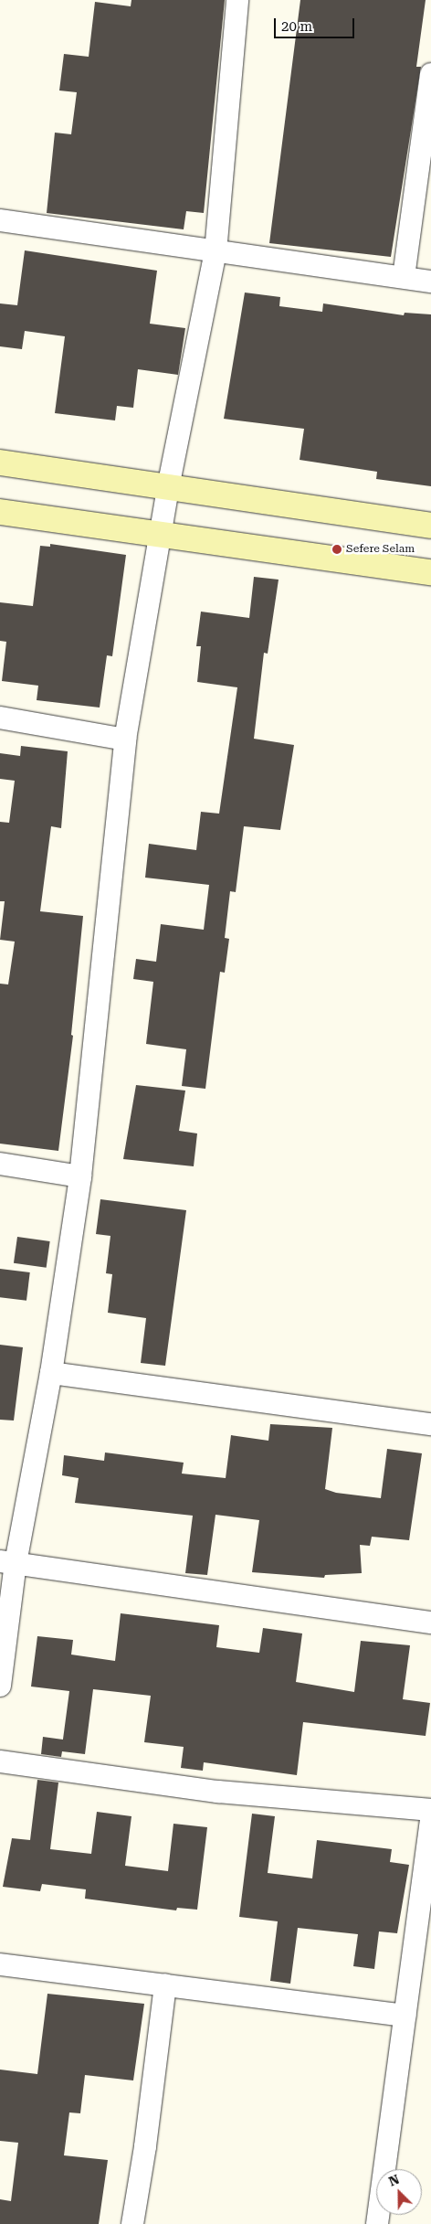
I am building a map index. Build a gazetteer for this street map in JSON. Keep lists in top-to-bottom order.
{
  "places": ["Sefere Selam"],
  "scale_bar": "20 m",
  "north": "top left"
}
